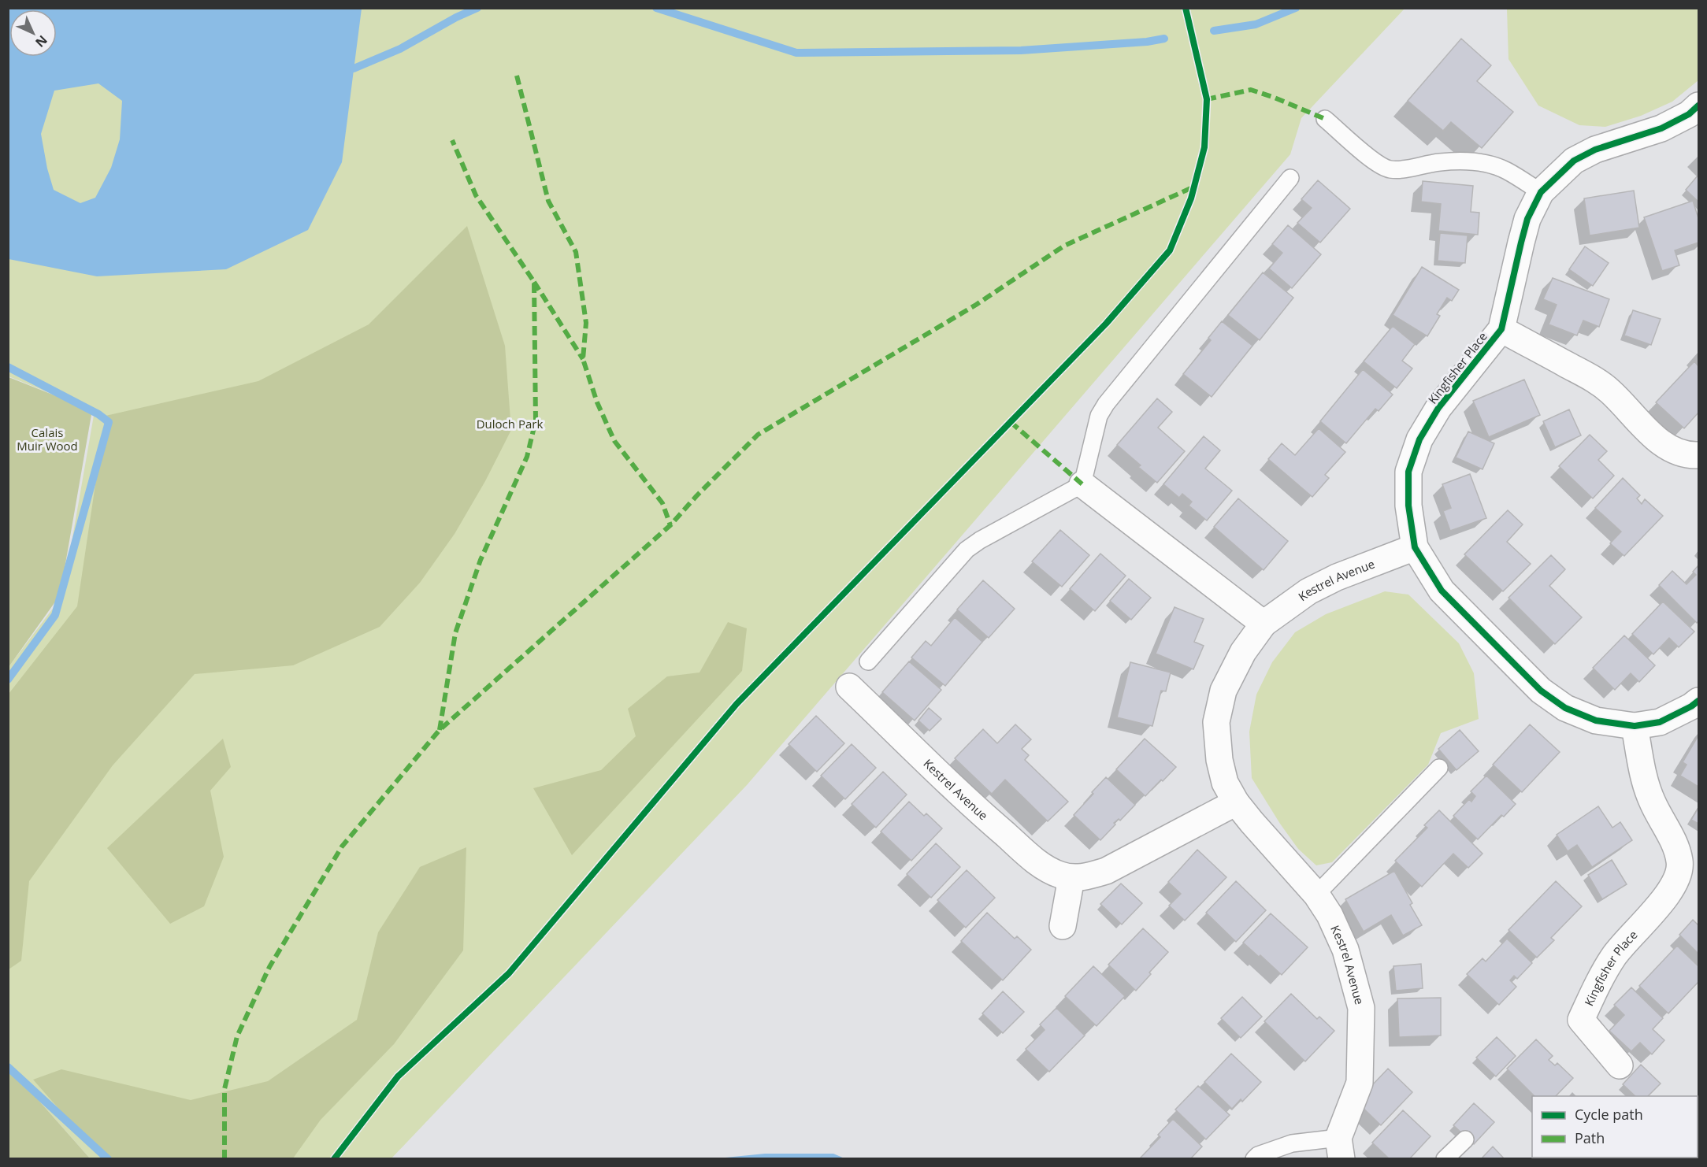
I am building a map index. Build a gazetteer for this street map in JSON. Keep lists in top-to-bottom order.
{
  "streets": {
    "street": ["Kingfisher Place", "Kestrel Avenue"]
  },
  "crossings": [
    ["Kingfisher Place", "Kestrel Avenue"]
  ],
  "parks": ["Duloch Park", "Calais Muir Wood"],
  "legend": ["Cycle path", "Path"],
  "north": "bottom right"
}
